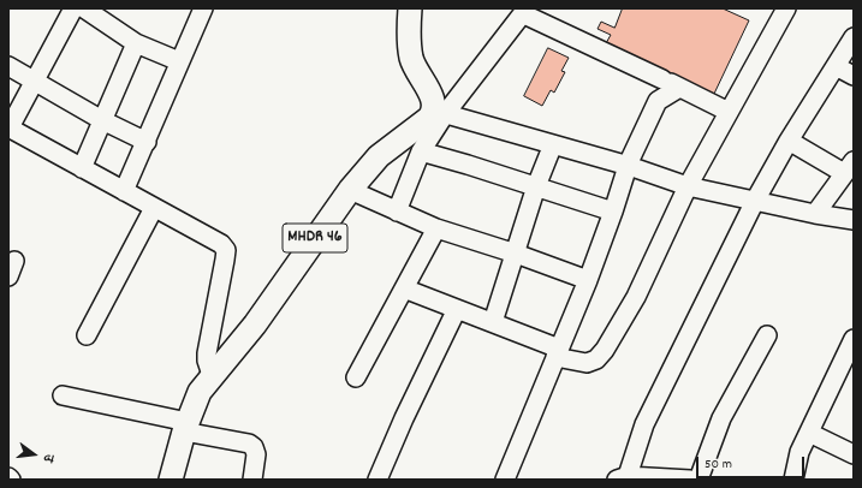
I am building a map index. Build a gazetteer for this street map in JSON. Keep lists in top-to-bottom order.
{
  "streets": {
    "main road": ["MHDR 46"]
  },
  "scale_bar": "50 m",
  "north": "right"
}
